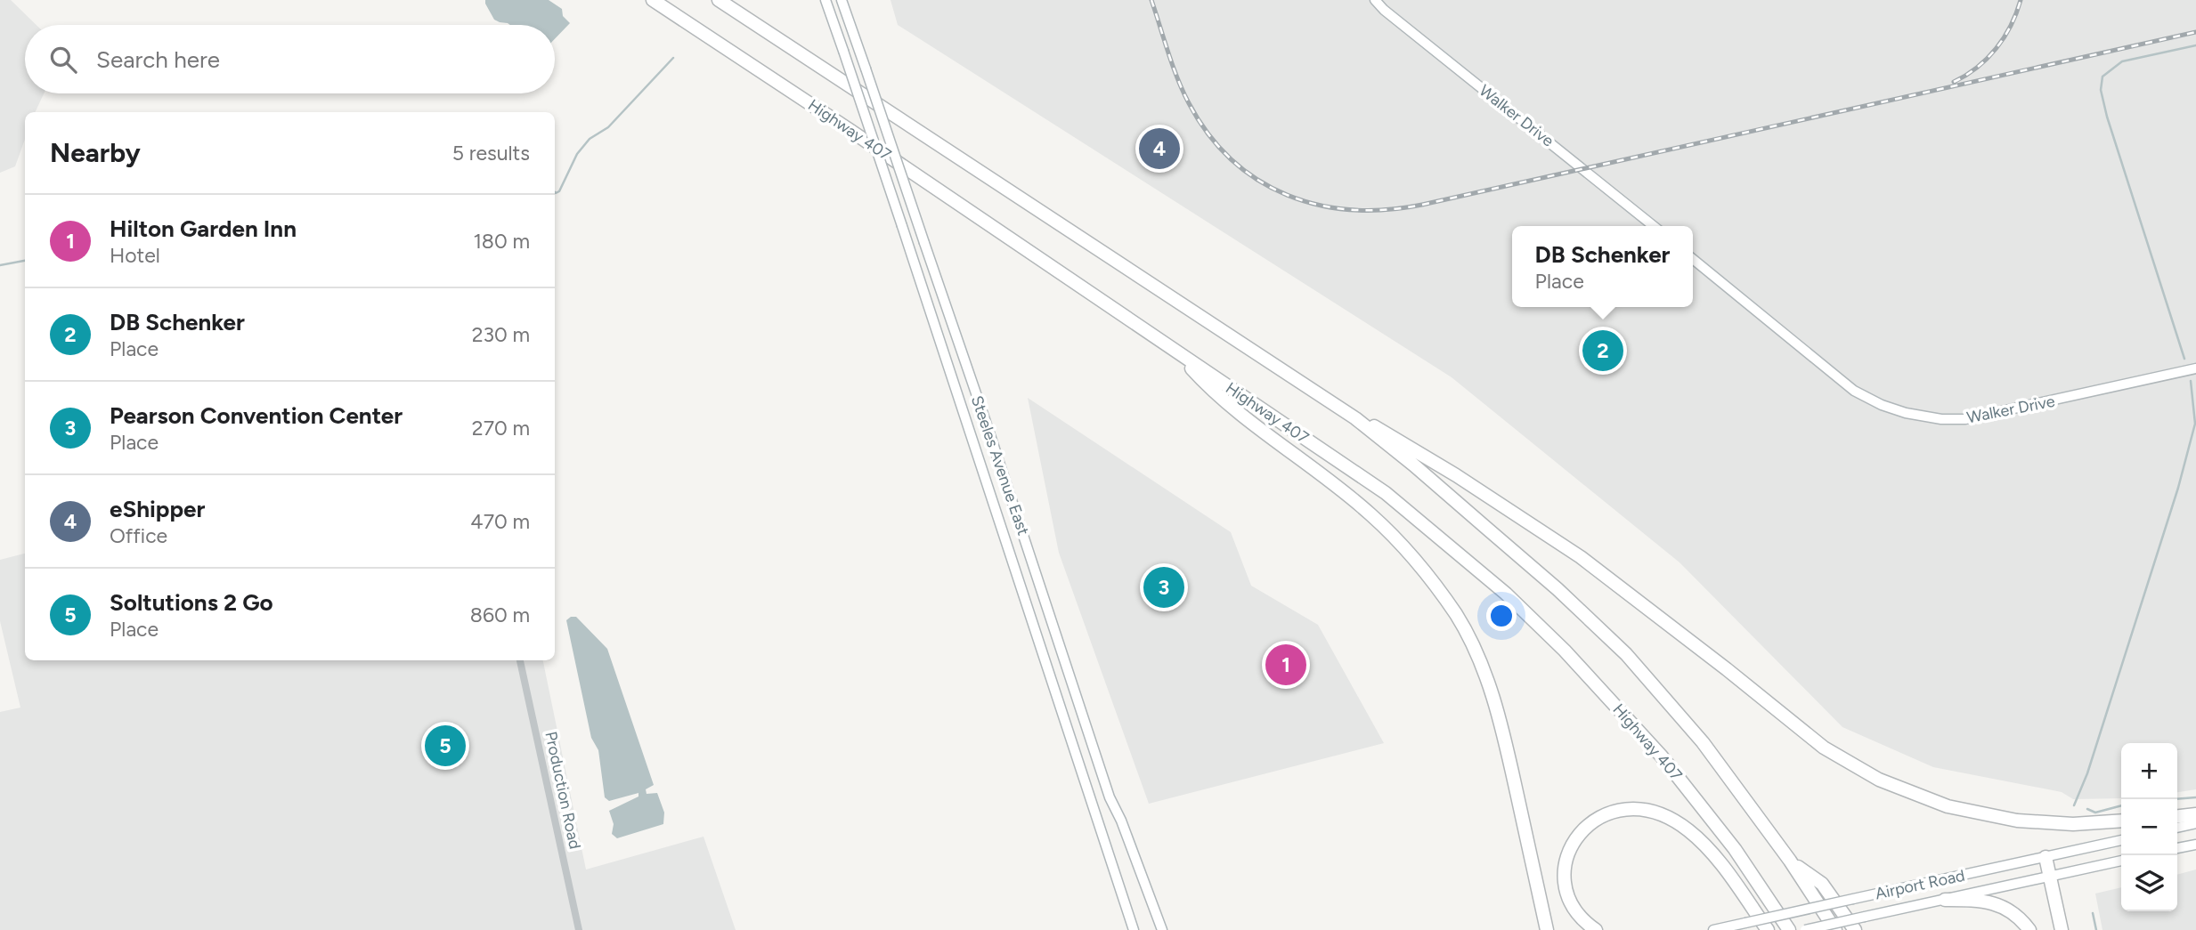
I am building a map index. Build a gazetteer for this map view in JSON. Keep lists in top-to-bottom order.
{
  "streets": {
    "highway": ["Highway 407"],
    "main road": ["Walker Drive", "Steeles Avenue East", "Airport Road"],
    "street": ["Production Road"]
  },
  "page": {
    "search": "Search here",
    "heading": ["Nearby", "5 results"],
    "pins": [
      "4",
      "2",
      "3",
      "1",
      "5"
    ],
    "list": [
      {
        "mark": "1",
        "name": "Hilton Garden Inn",
        "note": "Hotel",
        "value": "180 m"
      },
      {
        "mark": "2",
        "name": "DB Schenker",
        "note": "Place",
        "value": "230 m"
      },
      {
        "mark": "3",
        "name": "Pearson Convention Center",
        "note": "Place",
        "value": "270 m"
      },
      {
        "mark": "4",
        "name": "eShipper",
        "note": "Office",
        "value": "470 m"
      },
      {
        "mark": "5",
        "name": "Soltutions 2 Go",
        "note": "Place",
        "value": "860 m"
      }
    ],
    "popup": ["DB Schenker", "Place"],
    "map_buttons": ["+", "−"]
  }
}
